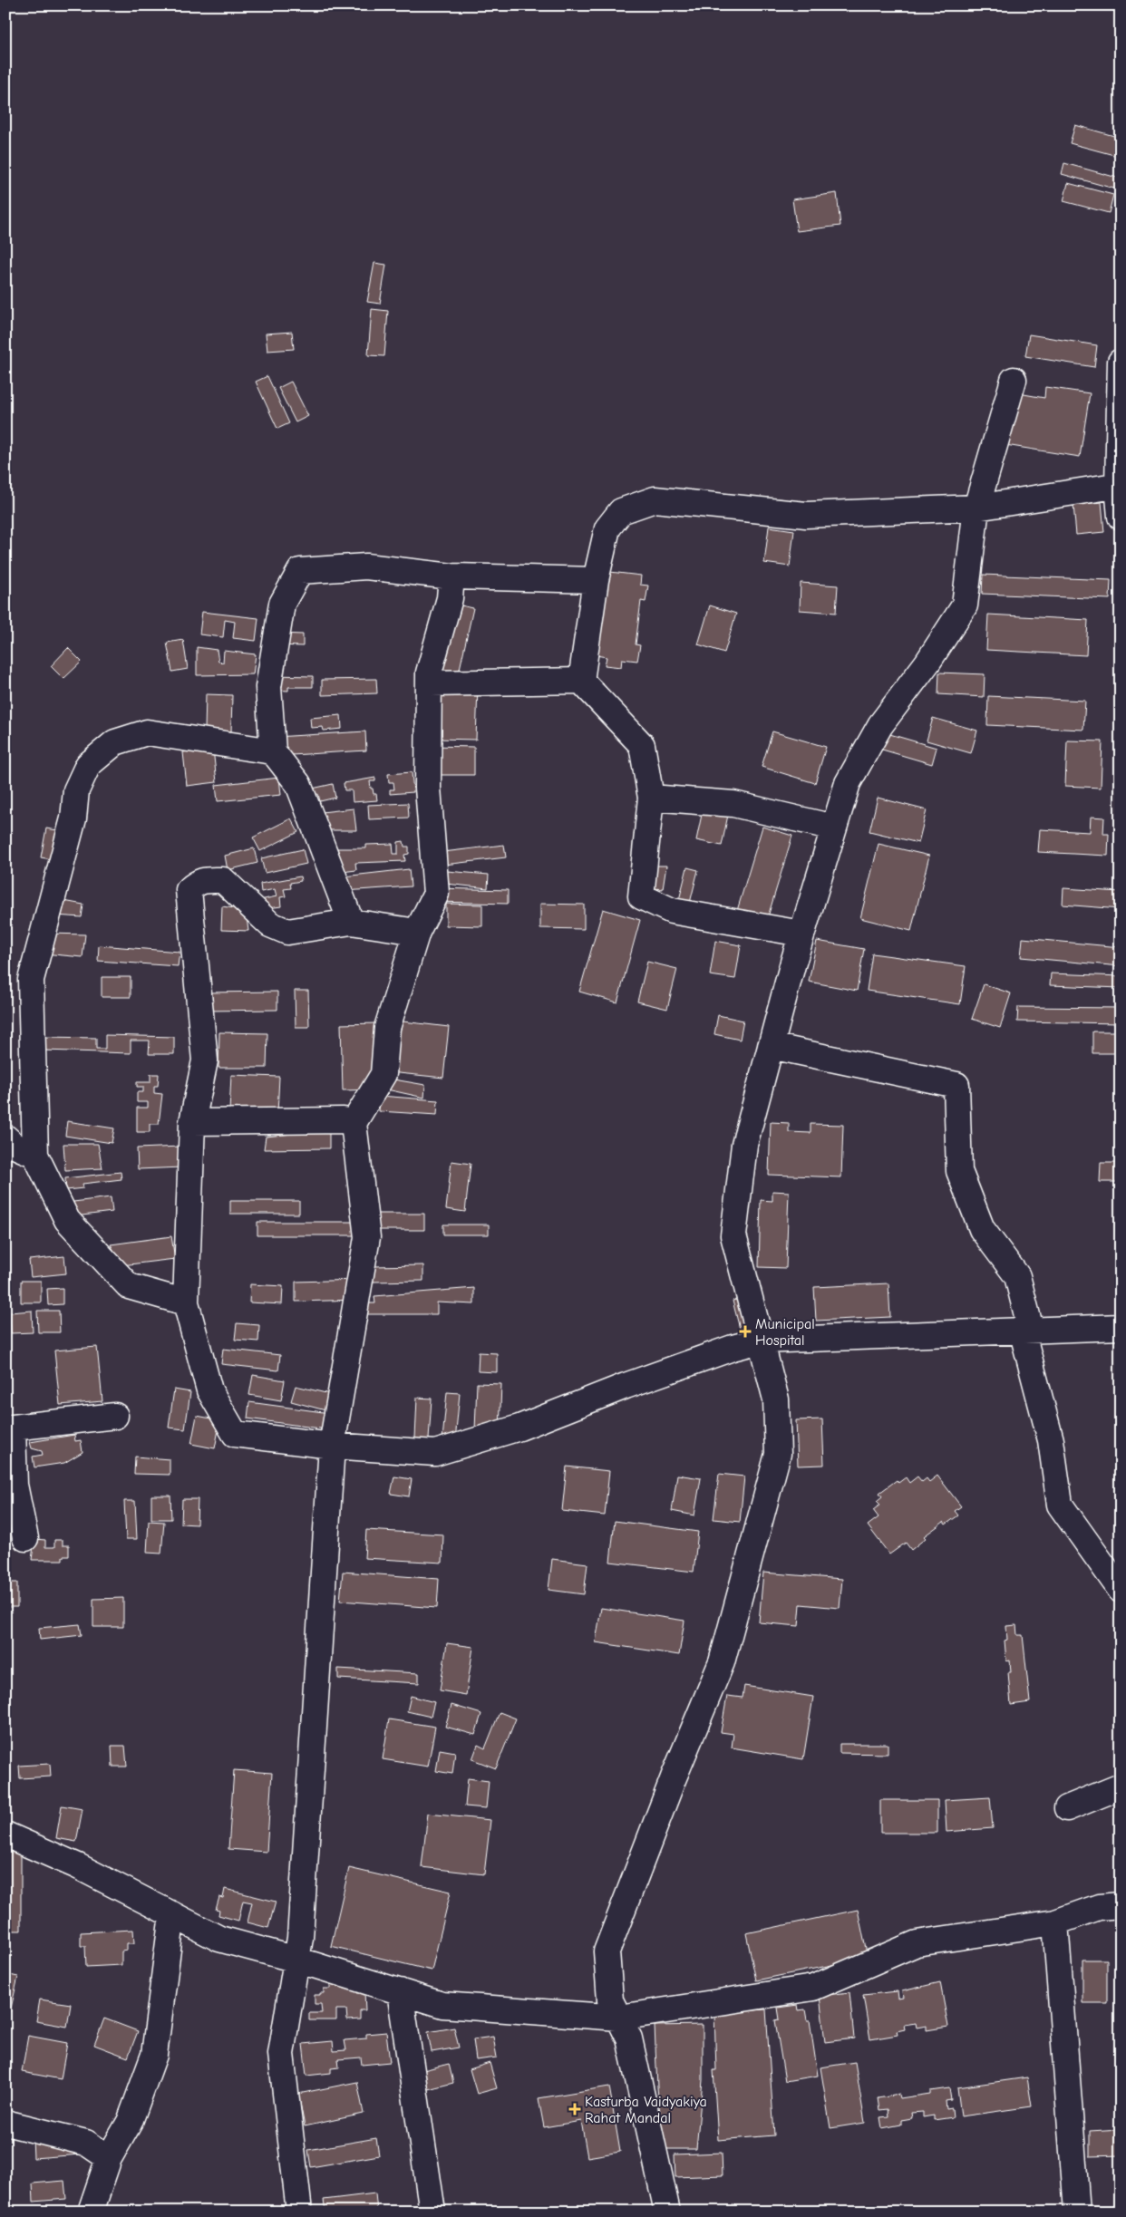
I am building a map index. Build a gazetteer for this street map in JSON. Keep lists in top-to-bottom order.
{
  "places": {
    "health": ["Municipal Hospital", "Kasturba Vaidyakiya Rahat Mandal"]
  }
}
